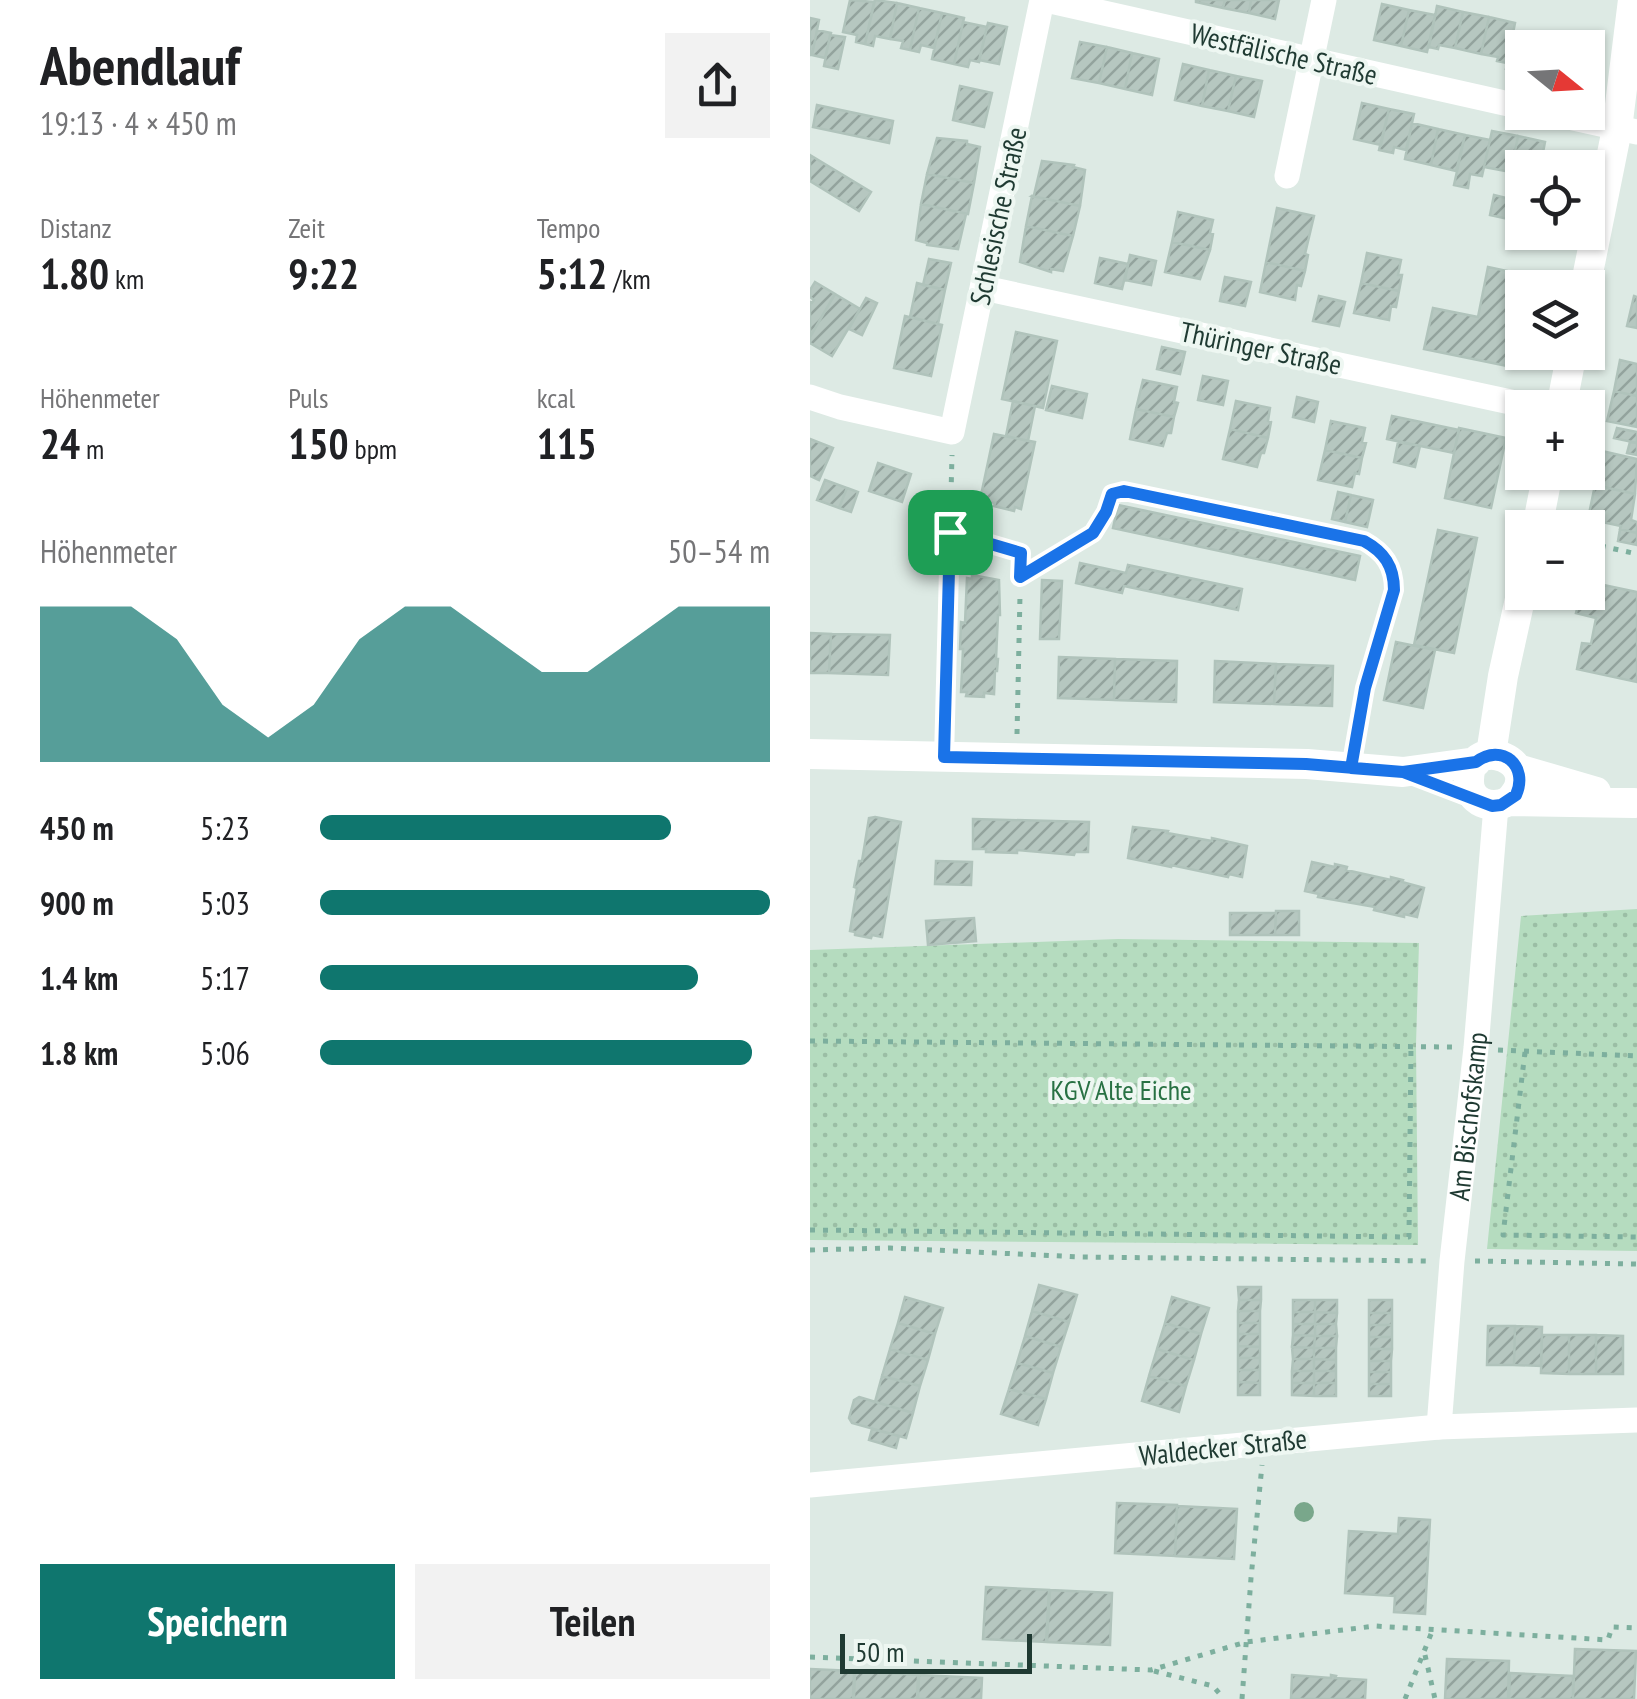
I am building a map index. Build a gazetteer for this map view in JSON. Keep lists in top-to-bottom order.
{
  "streets": {
    "street": [
      "Westfälische Straße",
      "Schlesische Straße",
      "Thüringer Straße",
      "Am Bischofskamp",
      "Waldecker Straße"
    ]
  },
  "crossings": [
    ["Westfälische Straße", "Schlesische Straße"],
    ["Schlesische Straße", "Thüringer Straße"],
    ["Am Bischofskamp", "Waldecker Straße"]
  ],
  "parks": ["KGV Alte Eiche"],
  "scale_bar": "50 m",
  "north": "right",
  "page": {
    "heading": ["Abendlauf", "19:13 · 4 × 450 m"],
    "map_buttons": ["+", "−"],
    "stats": [
      ["Distanz", "1.80 km"],
      ["Zeit", "9:22"],
      ["Tempo", "5:12 /km"],
      ["Höhenmeter", "24 m"],
      ["Puls", "150 bpm"],
      ["kcal", "115"]
    ],
    "chart": ["Höhenmeter", "50–54 m"],
    "list": [
      {
        "name": "450 m",
        "note": "5:23"
      },
      {
        "name": "900 m",
        "note": "5:03"
      },
      {
        "name": "1.4 km",
        "note": "5:17"
      },
      {
        "name": "1.8 km",
        "note": "5:06"
      }
    ],
    "buttons": ["Speichern", "Teilen"],
    "scale": "50 m"
  }
}
